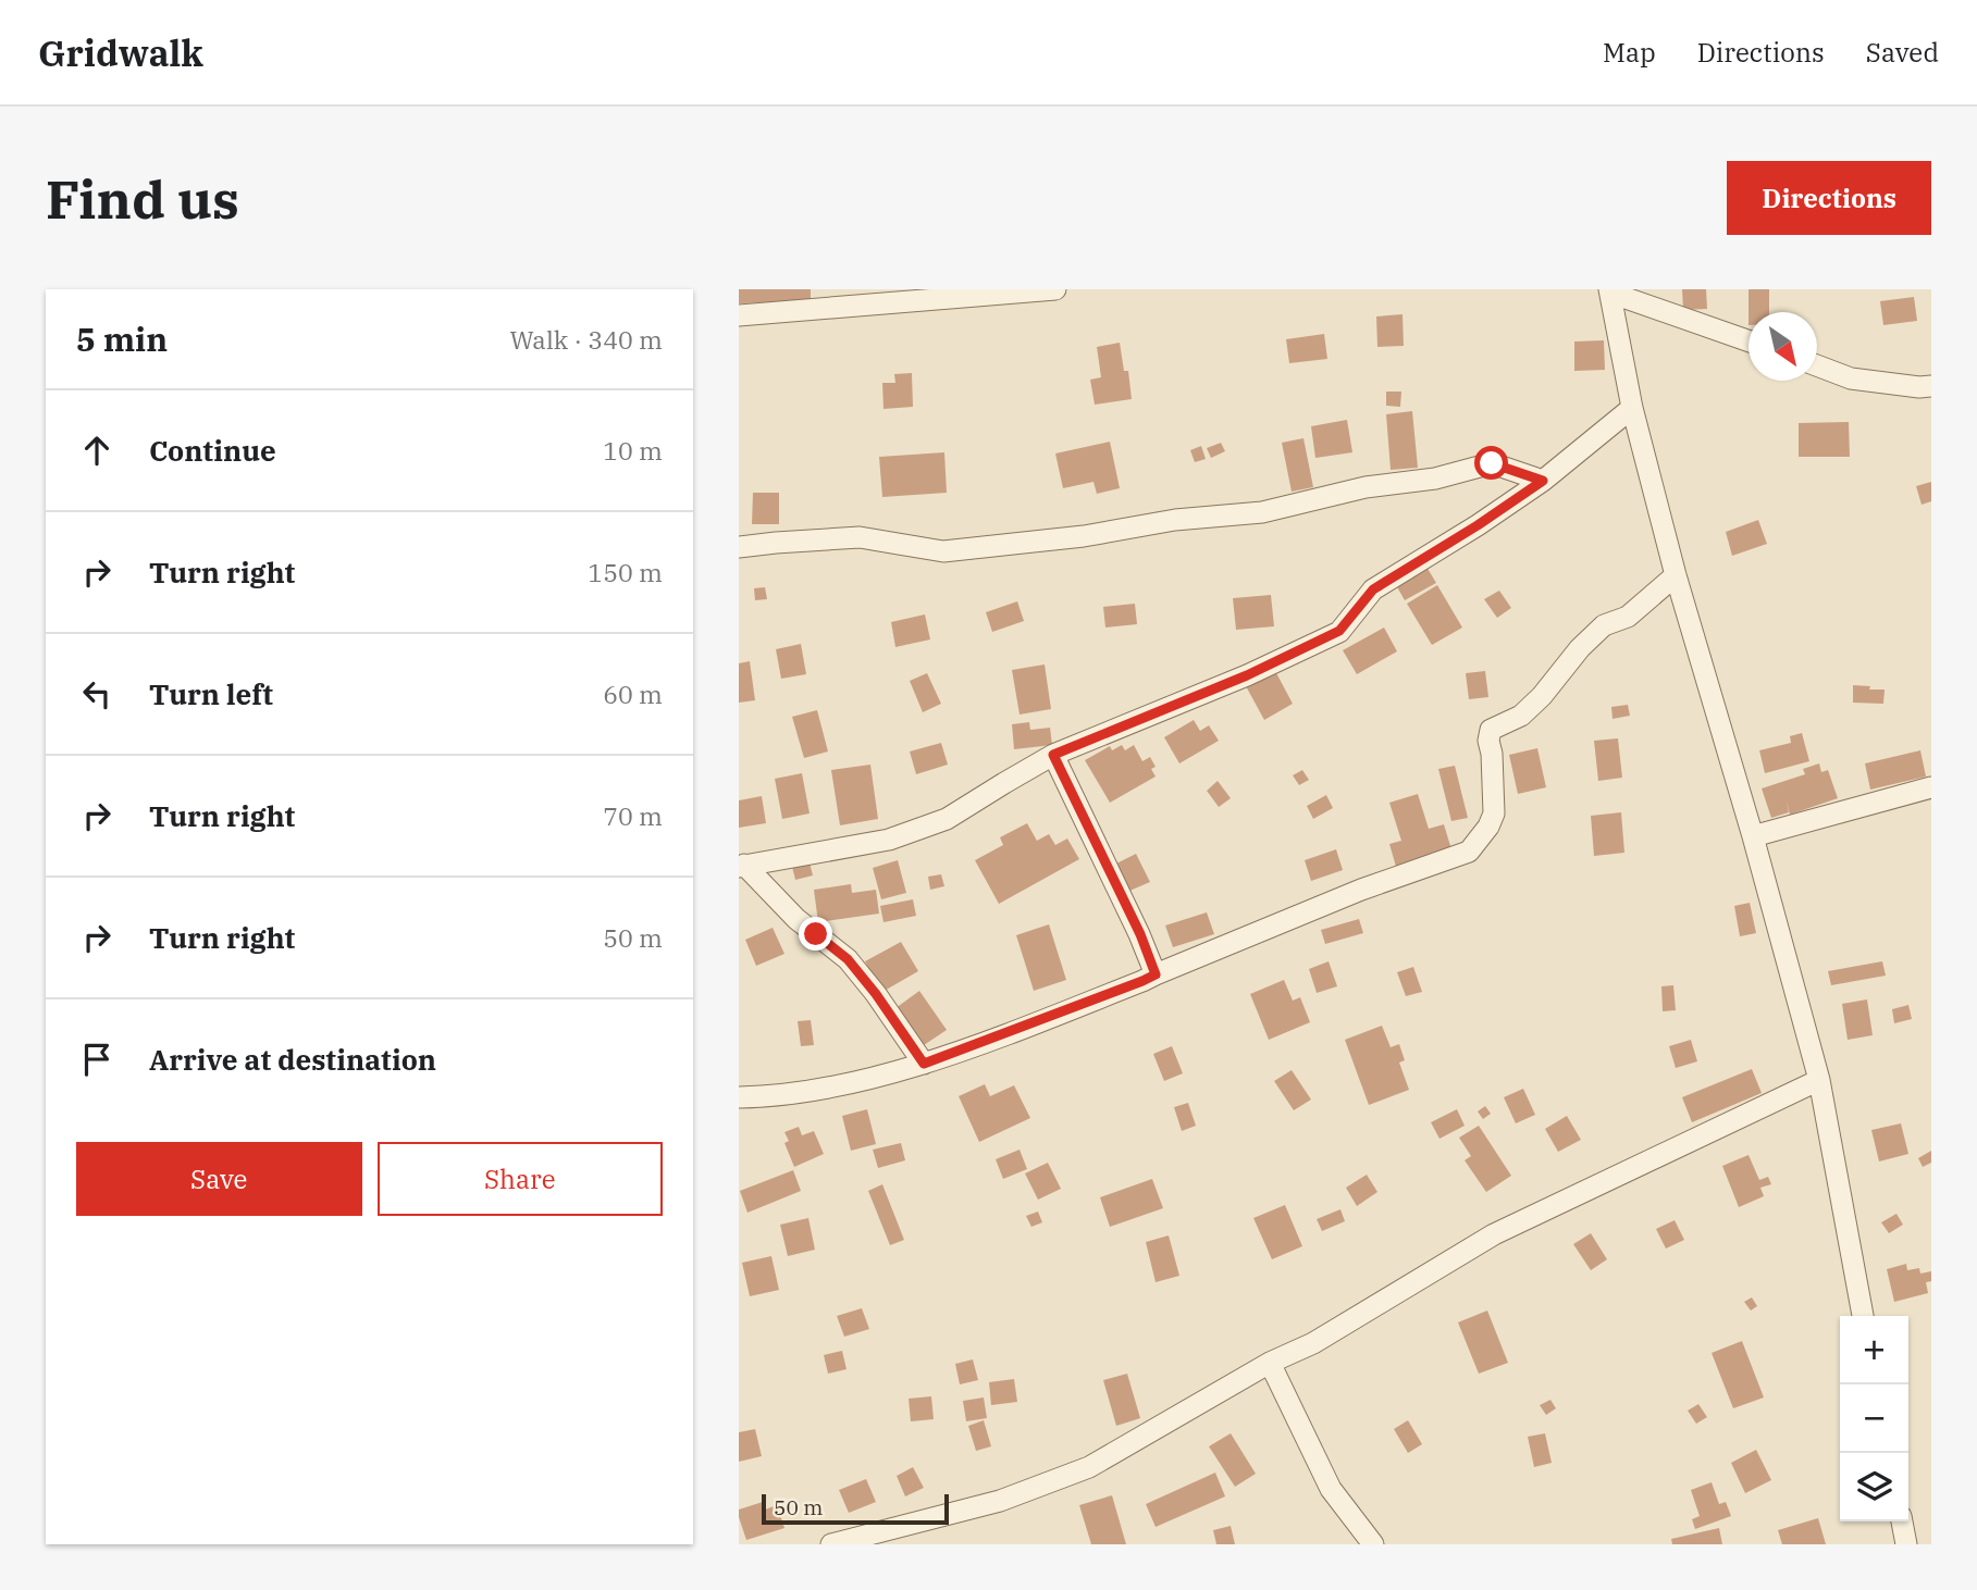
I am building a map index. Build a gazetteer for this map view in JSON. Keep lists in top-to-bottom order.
{
  "scale_bar": "50 m",
  "north": "bottom right",
  "page": {
    "header": "Gridwalk",
    "nav": ["Map", "Directions", "Saved"],
    "buttons": [
      "Directions",
      ["Save", "Share"]
    ],
    "title": "Find us",
    "heading": ["5 min", "Walk · 340 m"],
    "list": [
      ["Continue", "10 m"],
      ["Turn right", "150 m"],
      ["Turn left", "60 m"],
      ["Turn right", "70 m"],
      ["Turn right", "50 m"],
      "Arrive at destination"
    ],
    "map_buttons": ["+", "−"],
    "scale": "50 m"
  }
}
